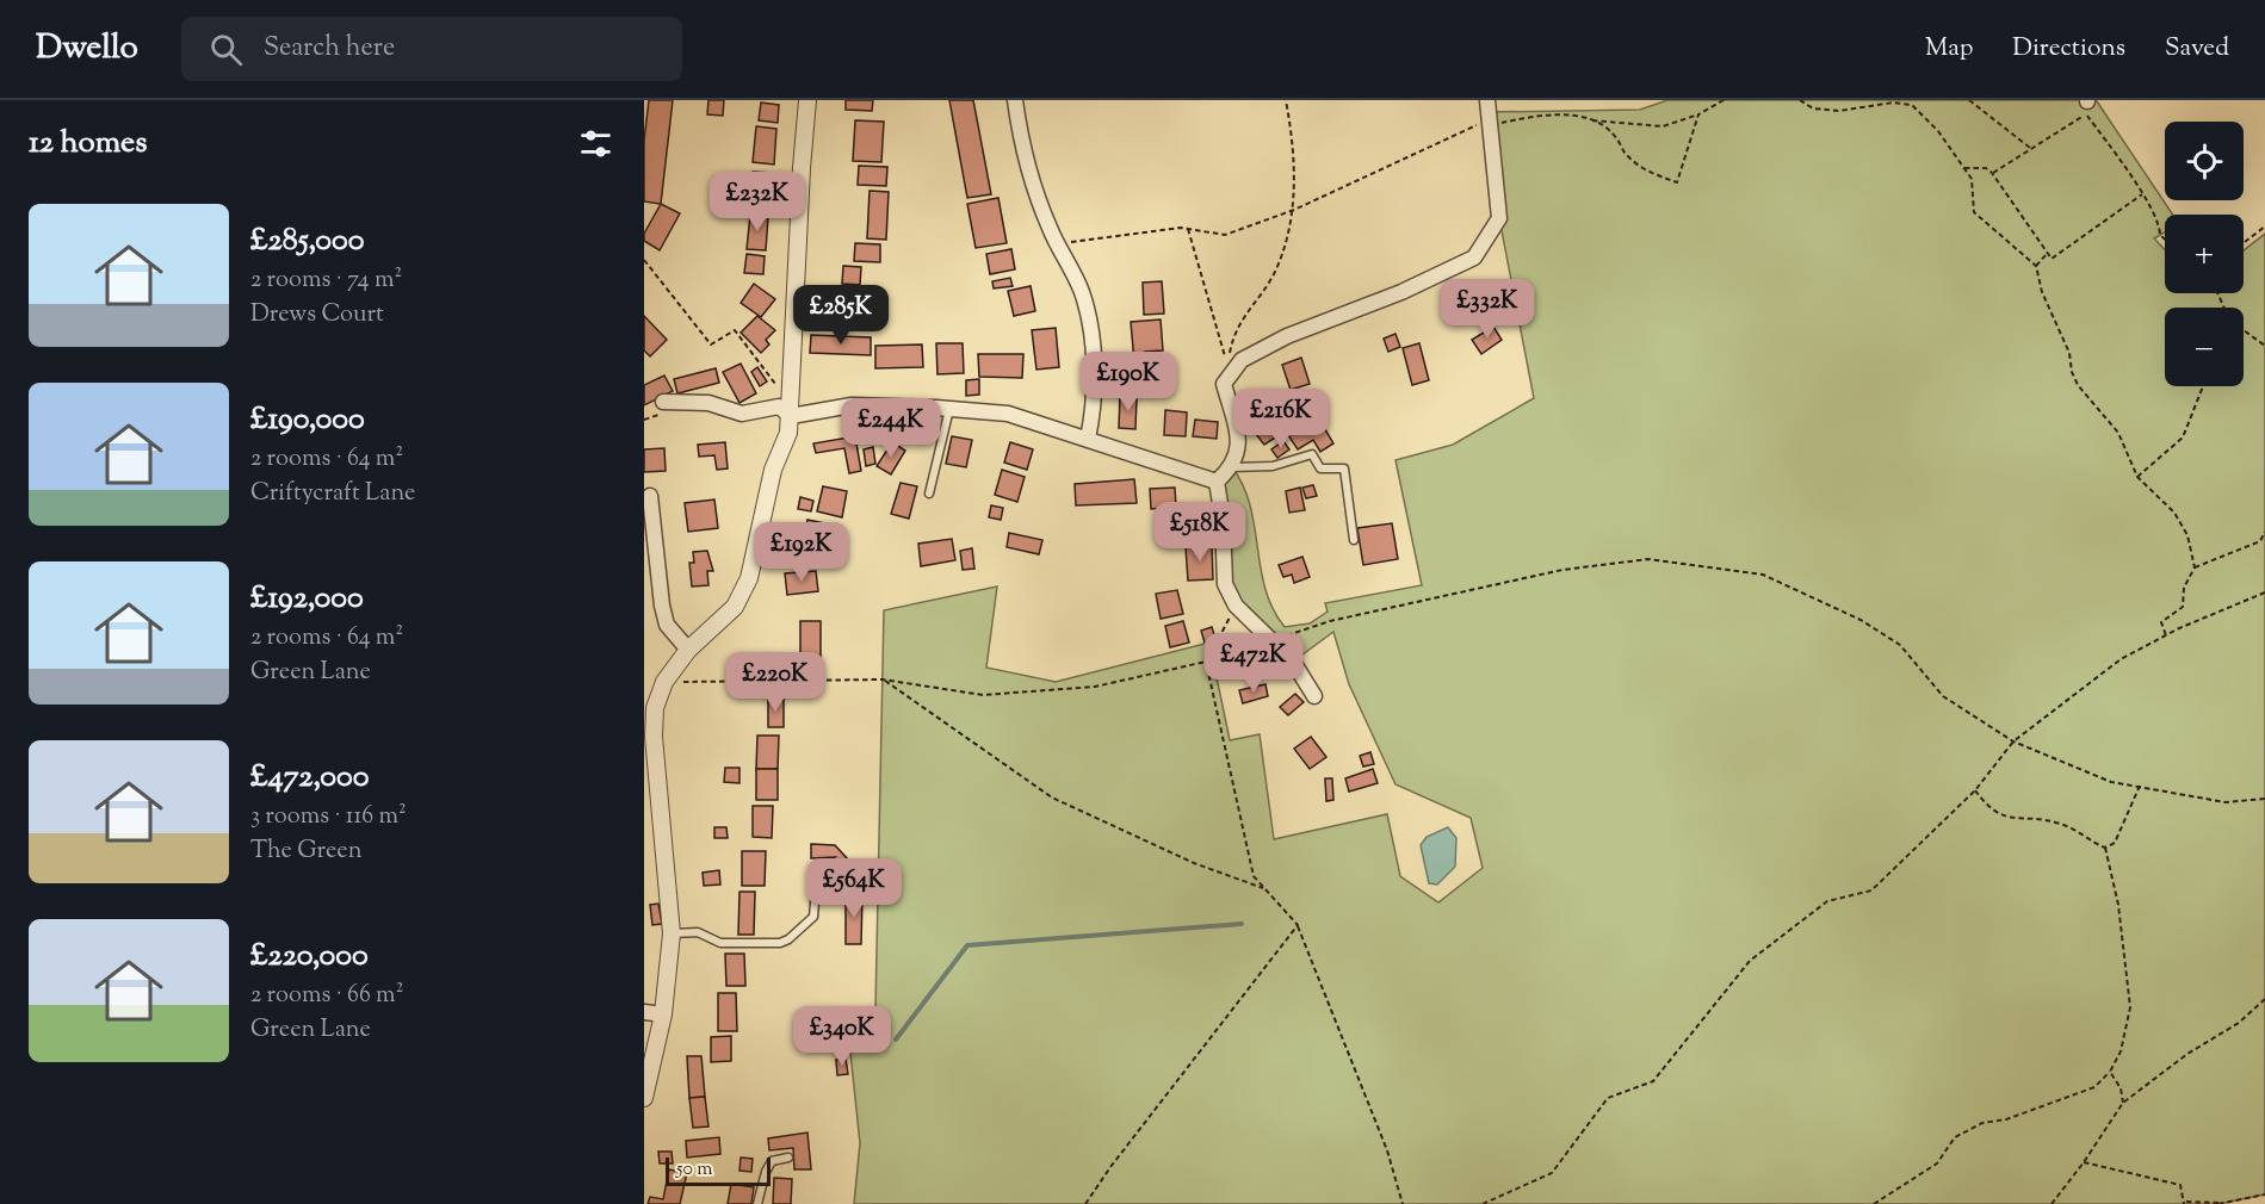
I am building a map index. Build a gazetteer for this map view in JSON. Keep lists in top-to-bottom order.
{
  "scale_bar": "50 m",
  "page": {
    "header": "Dwello",
    "search": "Search here",
    "nav": ["Map", "Directions", "Saved"],
    "heading": "12 homes",
    "map_buttons": ["+", "−"],
    "price": [
      "£232K",
      "£332K",
      "£285K",
      "£190K",
      "£216K",
      "£244K",
      "£518K",
      "£192K",
      "£472K",
      "£220K",
      "£564K",
      "£340K"
    ],
    "list": [
      {
        "name": "£285,000",
        "note": "2 rooms · 74 m² · Drews Court"
      },
      {
        "name": "£190,000",
        "note": "2 rooms · 64 m² · Criftycraft Lane"
      },
      {
        "name": "£192,000",
        "note": "2 rooms · 64 m² · Green Lane"
      },
      {
        "name": "£472,000",
        "note": "3 rooms · 116 m² · The Green"
      },
      {
        "name": "£220,000",
        "note": "2 rooms · 66 m² · Green Lane"
      }
    ],
    "scale": "50 m"
  }
}
